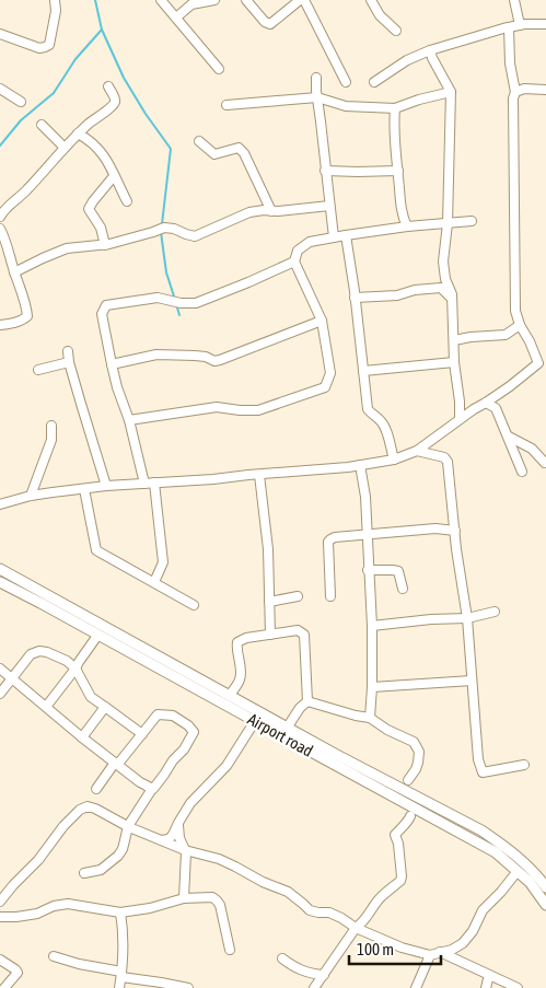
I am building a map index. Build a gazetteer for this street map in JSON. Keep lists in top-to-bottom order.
{
  "streets": {
    "main road": ["Airport road"]
  },
  "scale_bar": "100 m"
}
